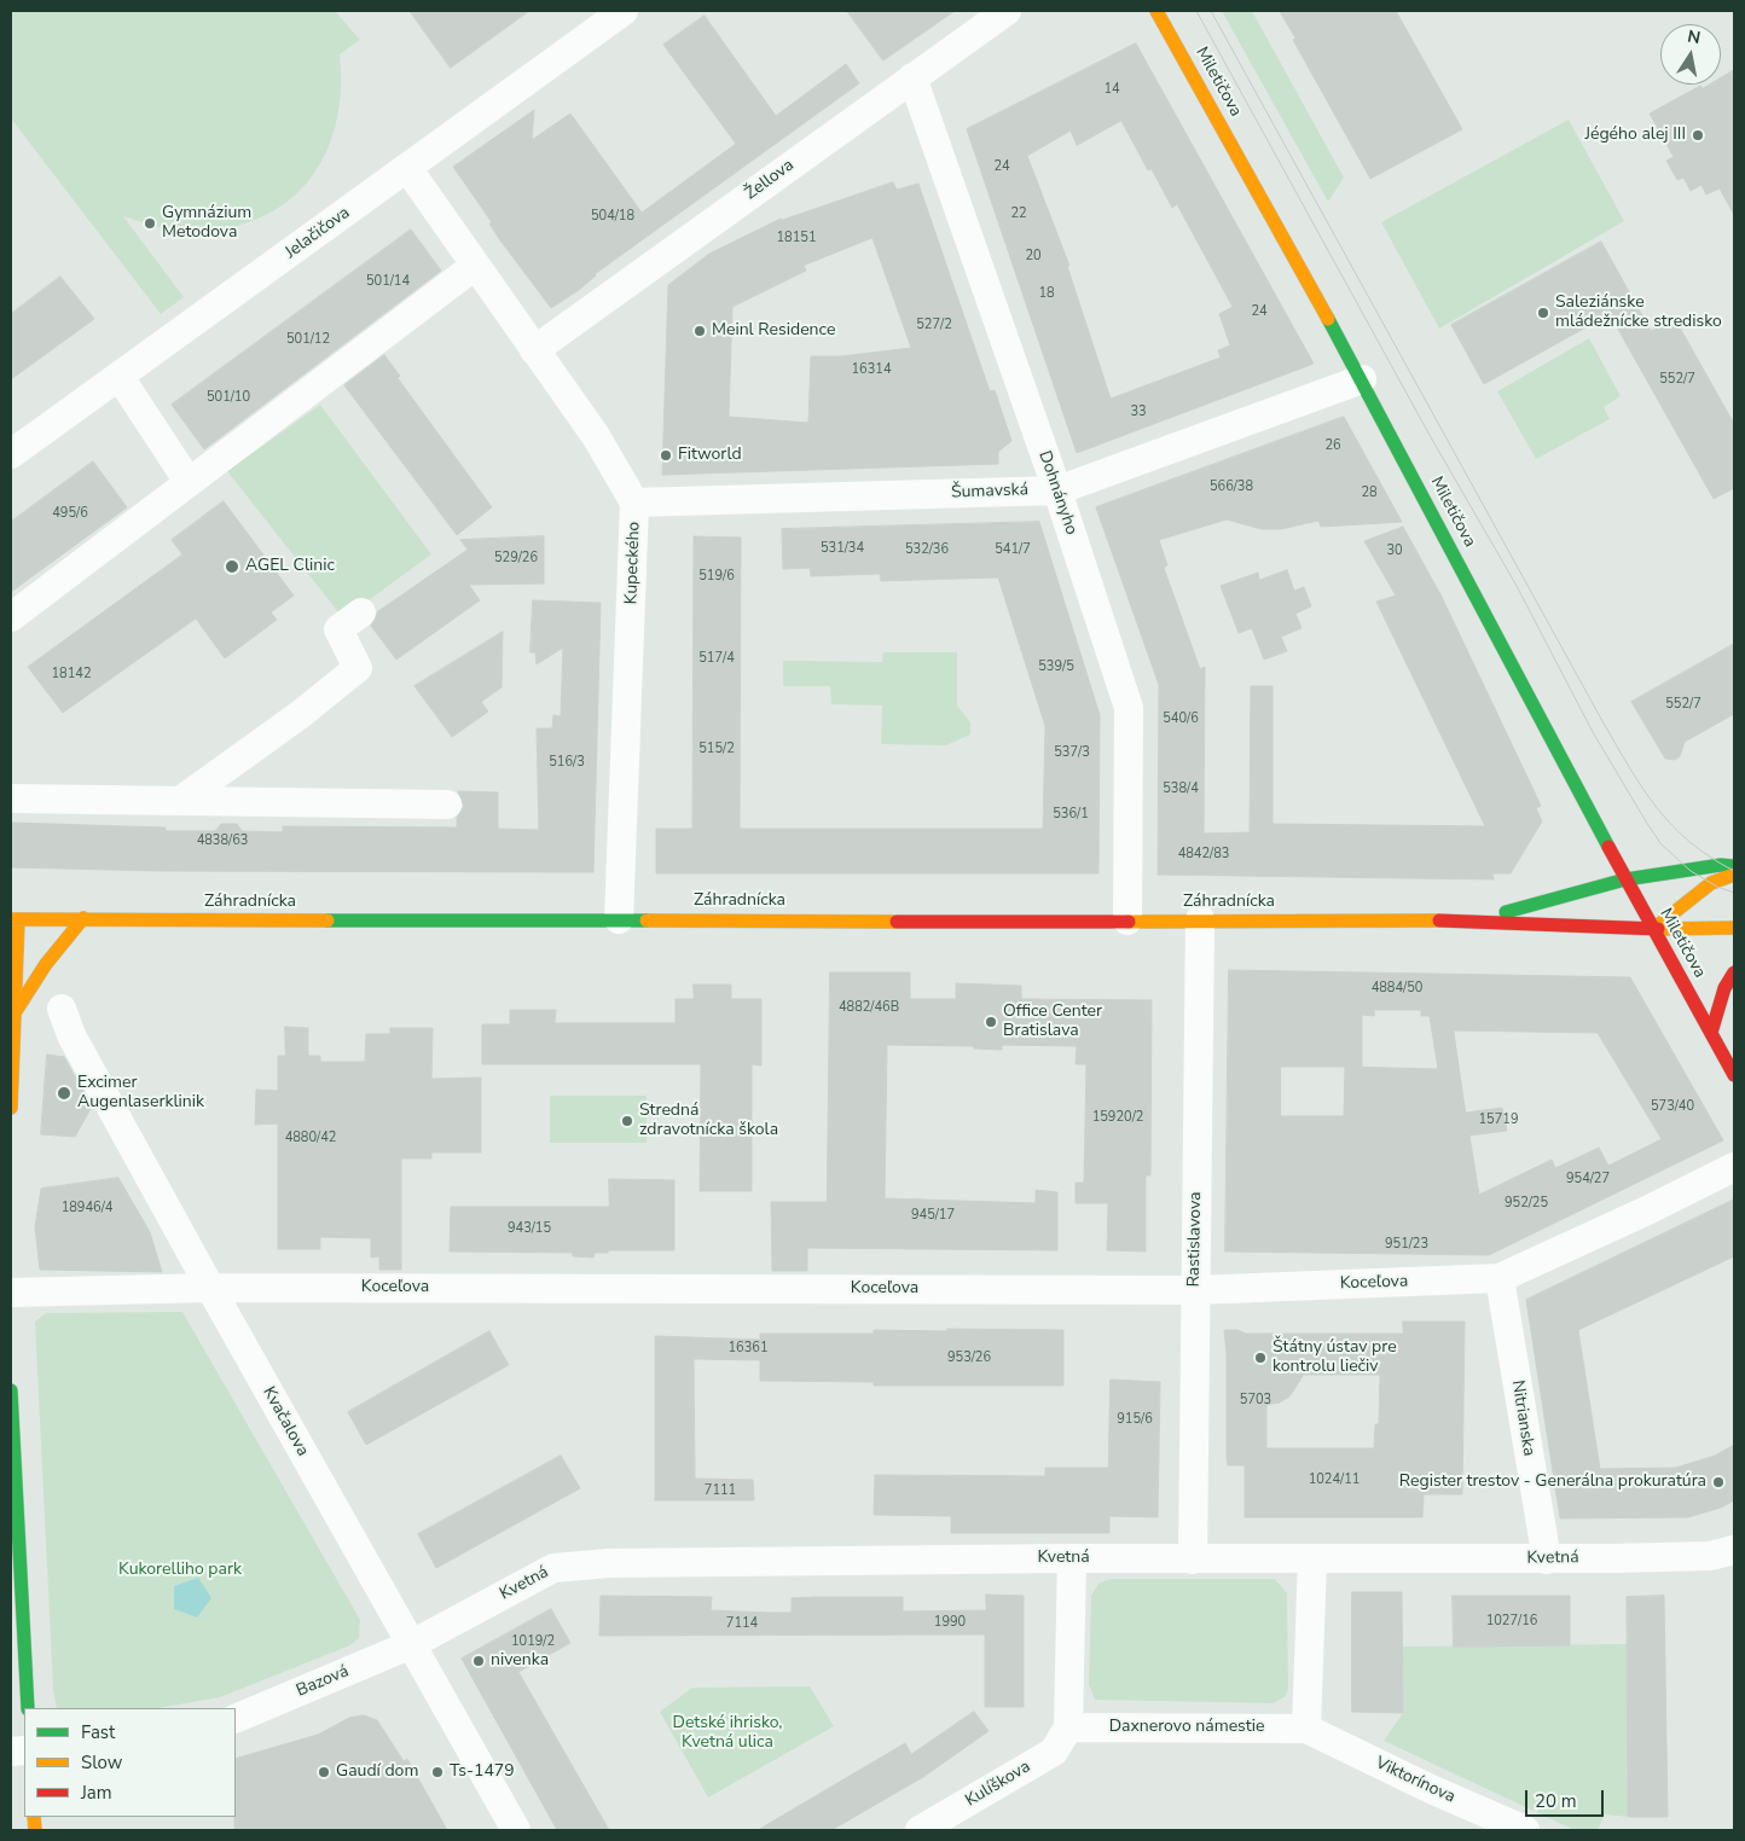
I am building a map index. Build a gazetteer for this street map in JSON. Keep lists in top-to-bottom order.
{
  "streets": {
    "street": [
      "Miletičova",
      "Žellova",
      "Jelačičova",
      "Šumavská",
      "Dohnányho",
      "Kupeckého",
      "Záhradnícka",
      "Rastislavova",
      "Koceľova",
      "Nitrianska",
      "Kvačalova",
      "Kvetná",
      "Bazová",
      "Daxnerovo námestie",
      "Viktorínova",
      "Kulíškova"
    ]
  },
  "crossings": [
    ["Miletičova", "Šumavská"],
    ["Miletičova", "Záhradnícka"],
    ["Žellova", "Dohnányho"],
    ["Žellova", "Kupeckého"],
    ["Jelačičova", "Kupeckého"],
    ["Šumavská", "Dohnányho"],
    ["Šumavská", "Kupeckého"],
    ["Dohnányho", "Záhradnícka"],
    ["Kupeckého", "Záhradnícka"],
    ["Záhradnícka", "Rastislavova"],
    ["Rastislavova", "Koceľova"],
    ["Rastislavova", "Kvetná"],
    ["Koceľova", "Nitrianska"],
    ["Koceľova", "Kvačalova"],
    ["Nitrianska", "Kvetná"],
    ["Kvačalova", "Kvetná"],
    ["Kvačalova", "Bazová"],
    ["Kvetná", "Bazová"],
    ["Daxnerovo námestie", "Viktorínova"],
    ["Daxnerovo námestie", "Kulíškova"]
  ],
  "parks": ["Kukorelliho park", "Detské ihrisko, Kvetná ulica"],
  "places": [
    "Jégého alej III",
    "Gymnázium Metodova",
    "Saleziánske mládežnícke stredisko",
    "Meinl Residence",
    "Fitworld",
    "AGEL Clinic",
    "Office Center Bratislava",
    "Excimer Augenlaserklinik",
    "Stredná zdravotnícka škola",
    "Štátny ústav pre kontrolu liečiv",
    "Register trestov - Generálna prokuratúra",
    "nivenka",
    "Gaudí dom",
    "Ts-1479"
  ],
  "house_numbers": [
    "14",
    "24",
    "22",
    "504/18",
    "18151",
    "20",
    "501/14",
    "18",
    "24",
    "527/2",
    "501/12",
    "16314",
    "552/7",
    "501/10",
    "33",
    "26",
    "566/38",
    "28",
    "495/6",
    "531/34",
    "532/36",
    "541/7",
    "30",
    "529/26",
    "519/6",
    "517/4",
    "539/5",
    "18142",
    "552/7",
    "540/6",
    "515/2",
    "537/3",
    "516/3",
    "538/4",
    "536/1",
    "4838/63",
    "4842/83",
    "4884/50",
    "4882/46B",
    "573/40",
    "15920/2",
    "15719",
    "4880/42",
    "954/27",
    "952/25",
    "18946/4",
    "945/17",
    "943/15",
    "951/23",
    "16361",
    "953/26",
    "5703",
    "915/6",
    "1024/11",
    "7111",
    "1027/16",
    "1990",
    "7114",
    "1019/2"
  ],
  "legend": ["Fast", "Slow", "Jam"],
  "scale_bar": "20 m",
  "north": "top"
}
